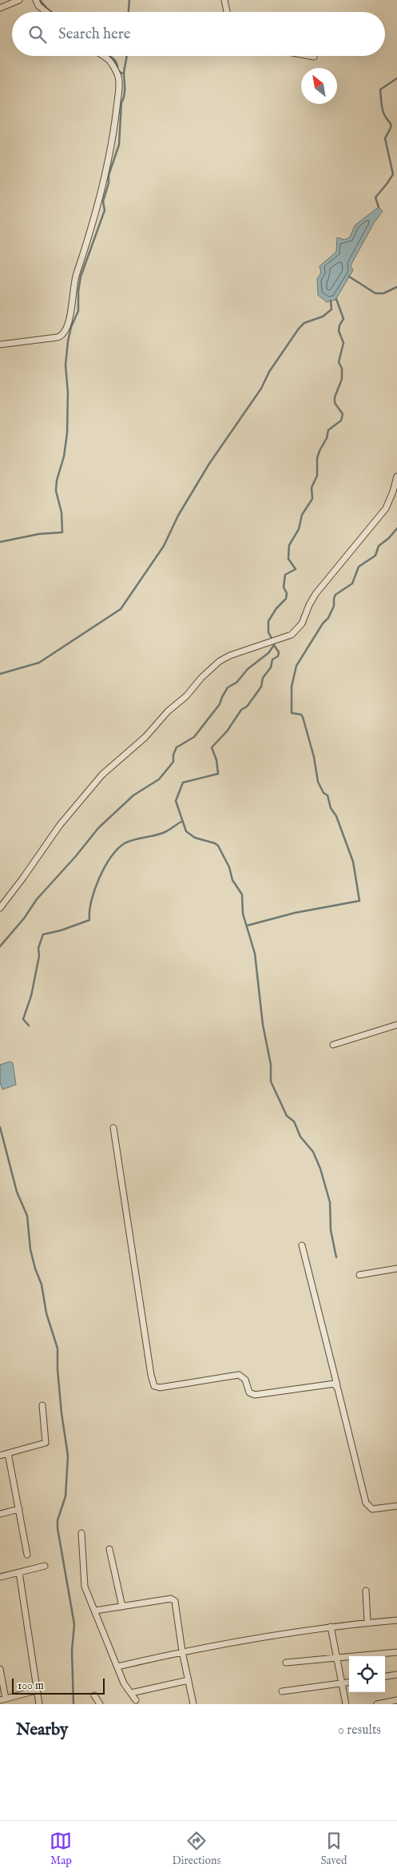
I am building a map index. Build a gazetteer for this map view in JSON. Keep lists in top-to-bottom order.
{
  "scale_bar": "100 m",
  "north": "top left",
  "page": {
    "search": "Search here",
    "scale": "100 m",
    "heading": ["Nearby", "0 results"],
    "nav": ["Map", "Directions", "Saved"]
  }
}
